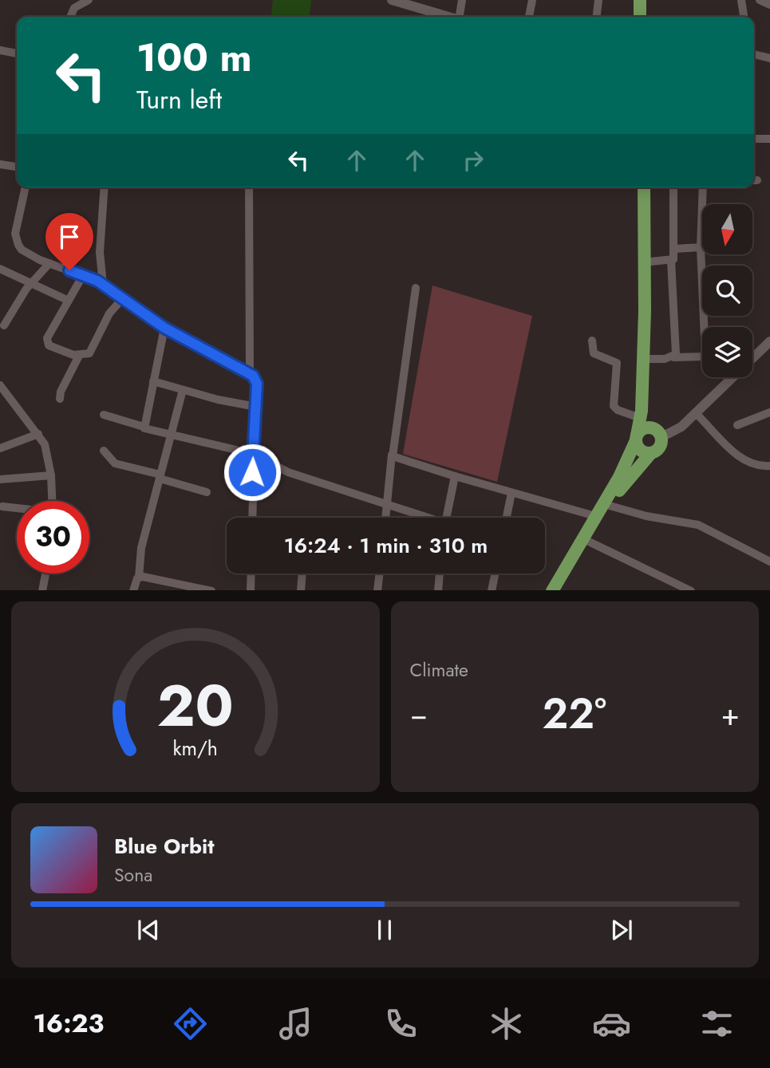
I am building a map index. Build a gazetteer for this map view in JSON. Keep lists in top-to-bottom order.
{
  "north": "bottom",
  "page": {
    "turn": ["100 m", "Turn left"],
    "limit": "30",
    "trip": "16:24 · 1 min · 310 m",
    "tile": "Climate",
    "heat": ["−", "22°", "+"],
    "song": ["Blue Orbit", "Sona"],
    "tabs": "16:23",
    "gauge": ["20", "km/h"]
  }
}
